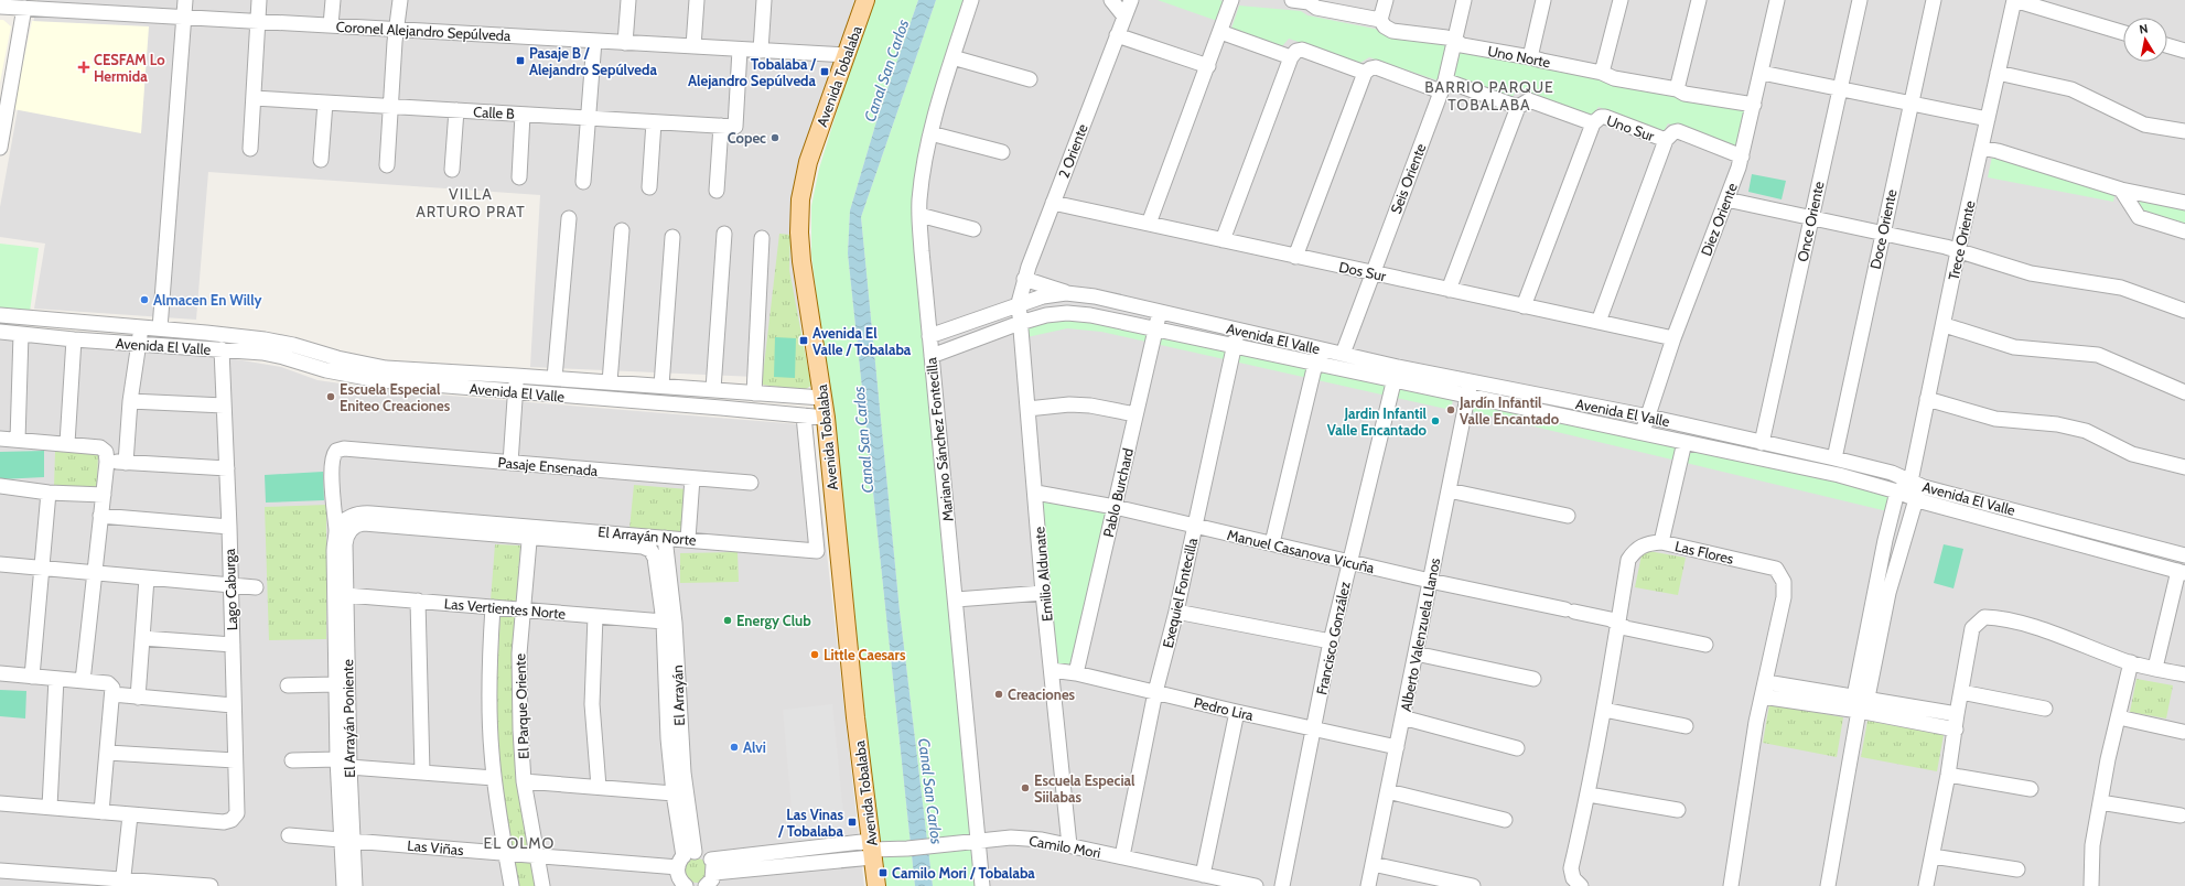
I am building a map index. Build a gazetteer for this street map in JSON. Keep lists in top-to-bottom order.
{
  "streets": {
    "main road": ["Avenida Tobalaba"],
    "street": [
      "Coronel Alejandro Sepúlveda",
      "Uno Norte",
      "Calle B",
      "Uno Sur",
      "2 Oriente",
      "Seis Oriente",
      "Diez Oriente",
      "Once Oriente",
      "Doce Oriente",
      "Trece Oriente",
      "Dos Sur",
      "Avenida El Valle",
      "Mariano Sánchez Fontecilla",
      "Pasaje Ensenada",
      "Pablo Burchard",
      "El Arrayán Norte",
      "Manuel Casanova Vicuña",
      "Las Flores",
      "Emilio Aldunate",
      "Lago Caburga",
      "Exequiel Fontecilla",
      "Las Vertientes Norte",
      "Alberto Valenzuela Llanos",
      "Francisco González",
      "El Arrayán",
      "El Parque Oriente",
      "Pedro Lira",
      "El Arrayán Poniente",
      "Camilo Mori",
      "Las Viñas"
    ]
  },
  "crossings": [
    ["Coronel Alejandro Sepúlveda", "Avenida Tobalaba"],
    ["Coronel Alejandro Sepúlveda", "Calle B"],
    ["Uno Norte", "Seis Oriente"],
    ["Uno Norte", "Diez Oriente"],
    ["Avenida Tobalaba", "Avenida El Valle"],
    ["Avenida Tobalaba", "El Arrayán Norte"],
    ["Avenida Tobalaba", "Camilo Mori"],
    ["Uno Sur", "Diez Oriente"],
    ["2 Oriente", "Dos Sur"],
    ["2 Oriente", "Avenida El Valle"],
    ["2 Oriente", "Emilio Aldunate"],
    ["Seis Oriente", "Dos Sur"],
    ["Seis Oriente", "Avenida El Valle"],
    ["Diez Oriente", "Dos Sur"],
    ["Diez Oriente", "Avenida El Valle"],
    ["Once Oriente", "Avenida El Valle"],
    ["Doce Oriente", "Avenida El Valle"],
    ["Trece Oriente", "Avenida El Valle"],
    ["Avenida El Valle", "Mariano Sánchez Fontecilla"],
    ["Avenida El Valle", "Pablo Burchard"],
    ["Avenida El Valle", "Emilio Aldunate"],
    ["Avenida El Valle", "Lago Caburga"],
    ["Avenida El Valle", "Exequiel Fontecilla"],
    ["Avenida El Valle", "Alberto Valenzuela Llanos"],
    ["Avenida El Valle", "Francisco González"],
    ["Mariano Sánchez Fontecilla", "Camilo Mori"],
    ["Pasaje Ensenada", "El Arrayán Poniente"],
    ["Pablo Burchard", "Manuel Casanova Vicuña"],
    ["Pablo Burchard", "Pedro Lira"],
    ["El Arrayán Norte", "El Arrayán"],
    ["El Arrayán Norte", "El Parque Oriente"],
    ["El Arrayán Norte", "El Arrayán Poniente"],
    ["Manuel Casanova Vicuña", "Las Flores"],
    ["Manuel Casanova Vicuña", "Emilio Aldunate"],
    ["Manuel Casanova Vicuña", "Exequiel Fontecilla"],
    ["Manuel Casanova Vicuña", "Alberto Valenzuela Llanos"],
    ["Manuel Casanova Vicuña", "Francisco González"],
    ["Emilio Aldunate", "Pedro Lira"],
    ["Emilio Aldunate", "Camilo Mori"],
    ["Exequiel Fontecilla", "Pedro Lira"],
    ["Exequiel Fontecilla", "Camilo Mori"],
    ["Las Vertientes Norte", "El Arrayán"],
    ["Las Vertientes Norte", "El Parque Oriente"],
    ["Las Vertientes Norte", "El Arrayán Poniente"],
    ["Alberto Valenzuela Llanos", "Pedro Lira"],
    ["Francisco González", "Pedro Lira"],
    ["El Arrayán", "Las Viñas"],
    ["El Parque Oriente", "Las Viñas"],
    ["El Arrayán Poniente", "Las Viñas"]
  ],
  "districts": ["BARRIO PARQUE TOBALABA", "VILLA ARTURO PRAT", "EL OLMO"],
  "water": ["Canal San Carlos"],
  "places": {
    "transit": [
      "Pasaje B / Alejandro Sepúlveda",
      "Tobalaba / Alejandro Sepúlveda",
      "Avenida El Valle / Tobalaba",
      "Las Vinas / Tobalaba",
      "Camilo Mori / Tobalaba"
    ],
    "health": ["CESFAM Lo Hermida"],
    "other": [
      "Copec",
      "Almacen En Willy",
      "Escuela Especial Eniteo Creaciones",
      "Jardín Infantil Valle Encantado",
      "Jardin Infantil Valle Encantado",
      "Energy Club",
      "Little Caesars",
      "Creaciones",
      "Alvi",
      "Escuela Especial Siilabas"
    ]
  },
  "north": "top"
}
